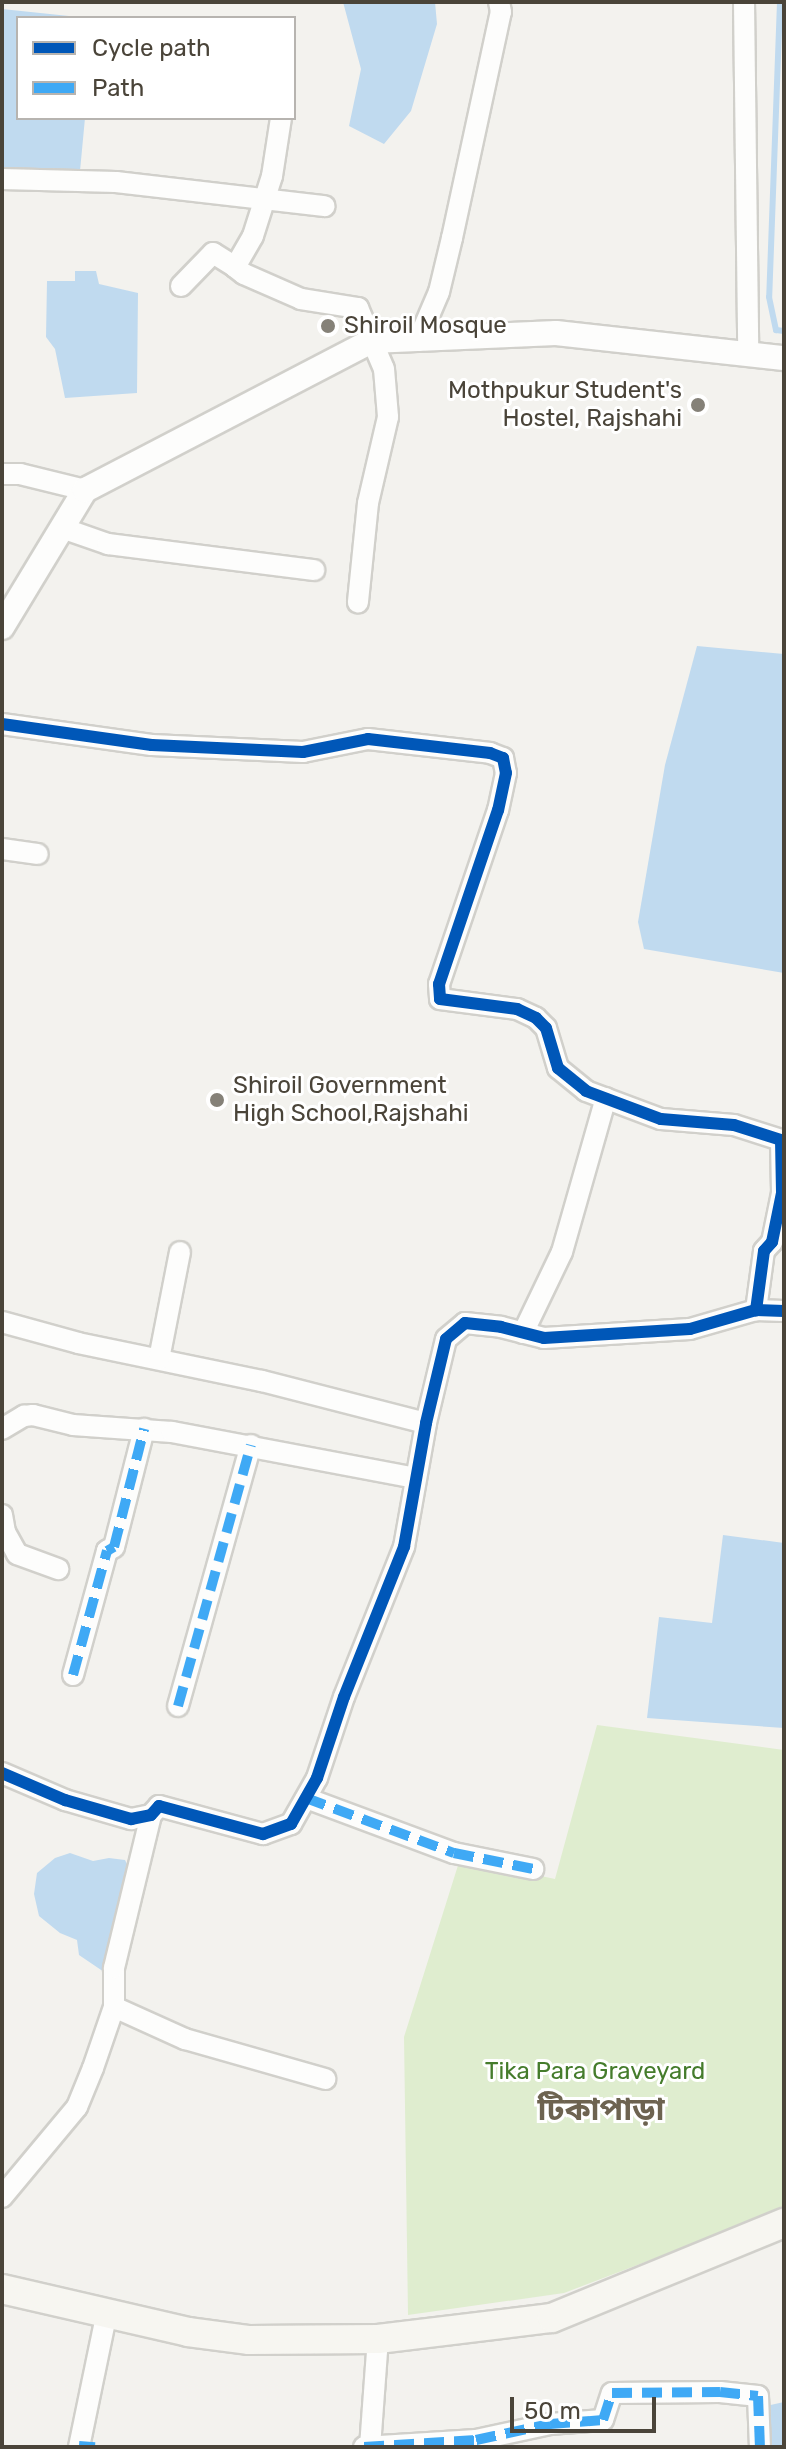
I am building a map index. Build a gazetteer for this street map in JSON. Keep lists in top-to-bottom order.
{
  "districts": ["টিকাপাড়া"],
  "parks": ["Tika Para Graveyard"],
  "places": ["Shiroil Mosque", "Mothpukur Student's Hostel, Rajshahi", "Shiroil Government High School,Rajshahi"],
  "legend": ["Cycle path", "Path"],
  "scale_bar": "50 m"
}
